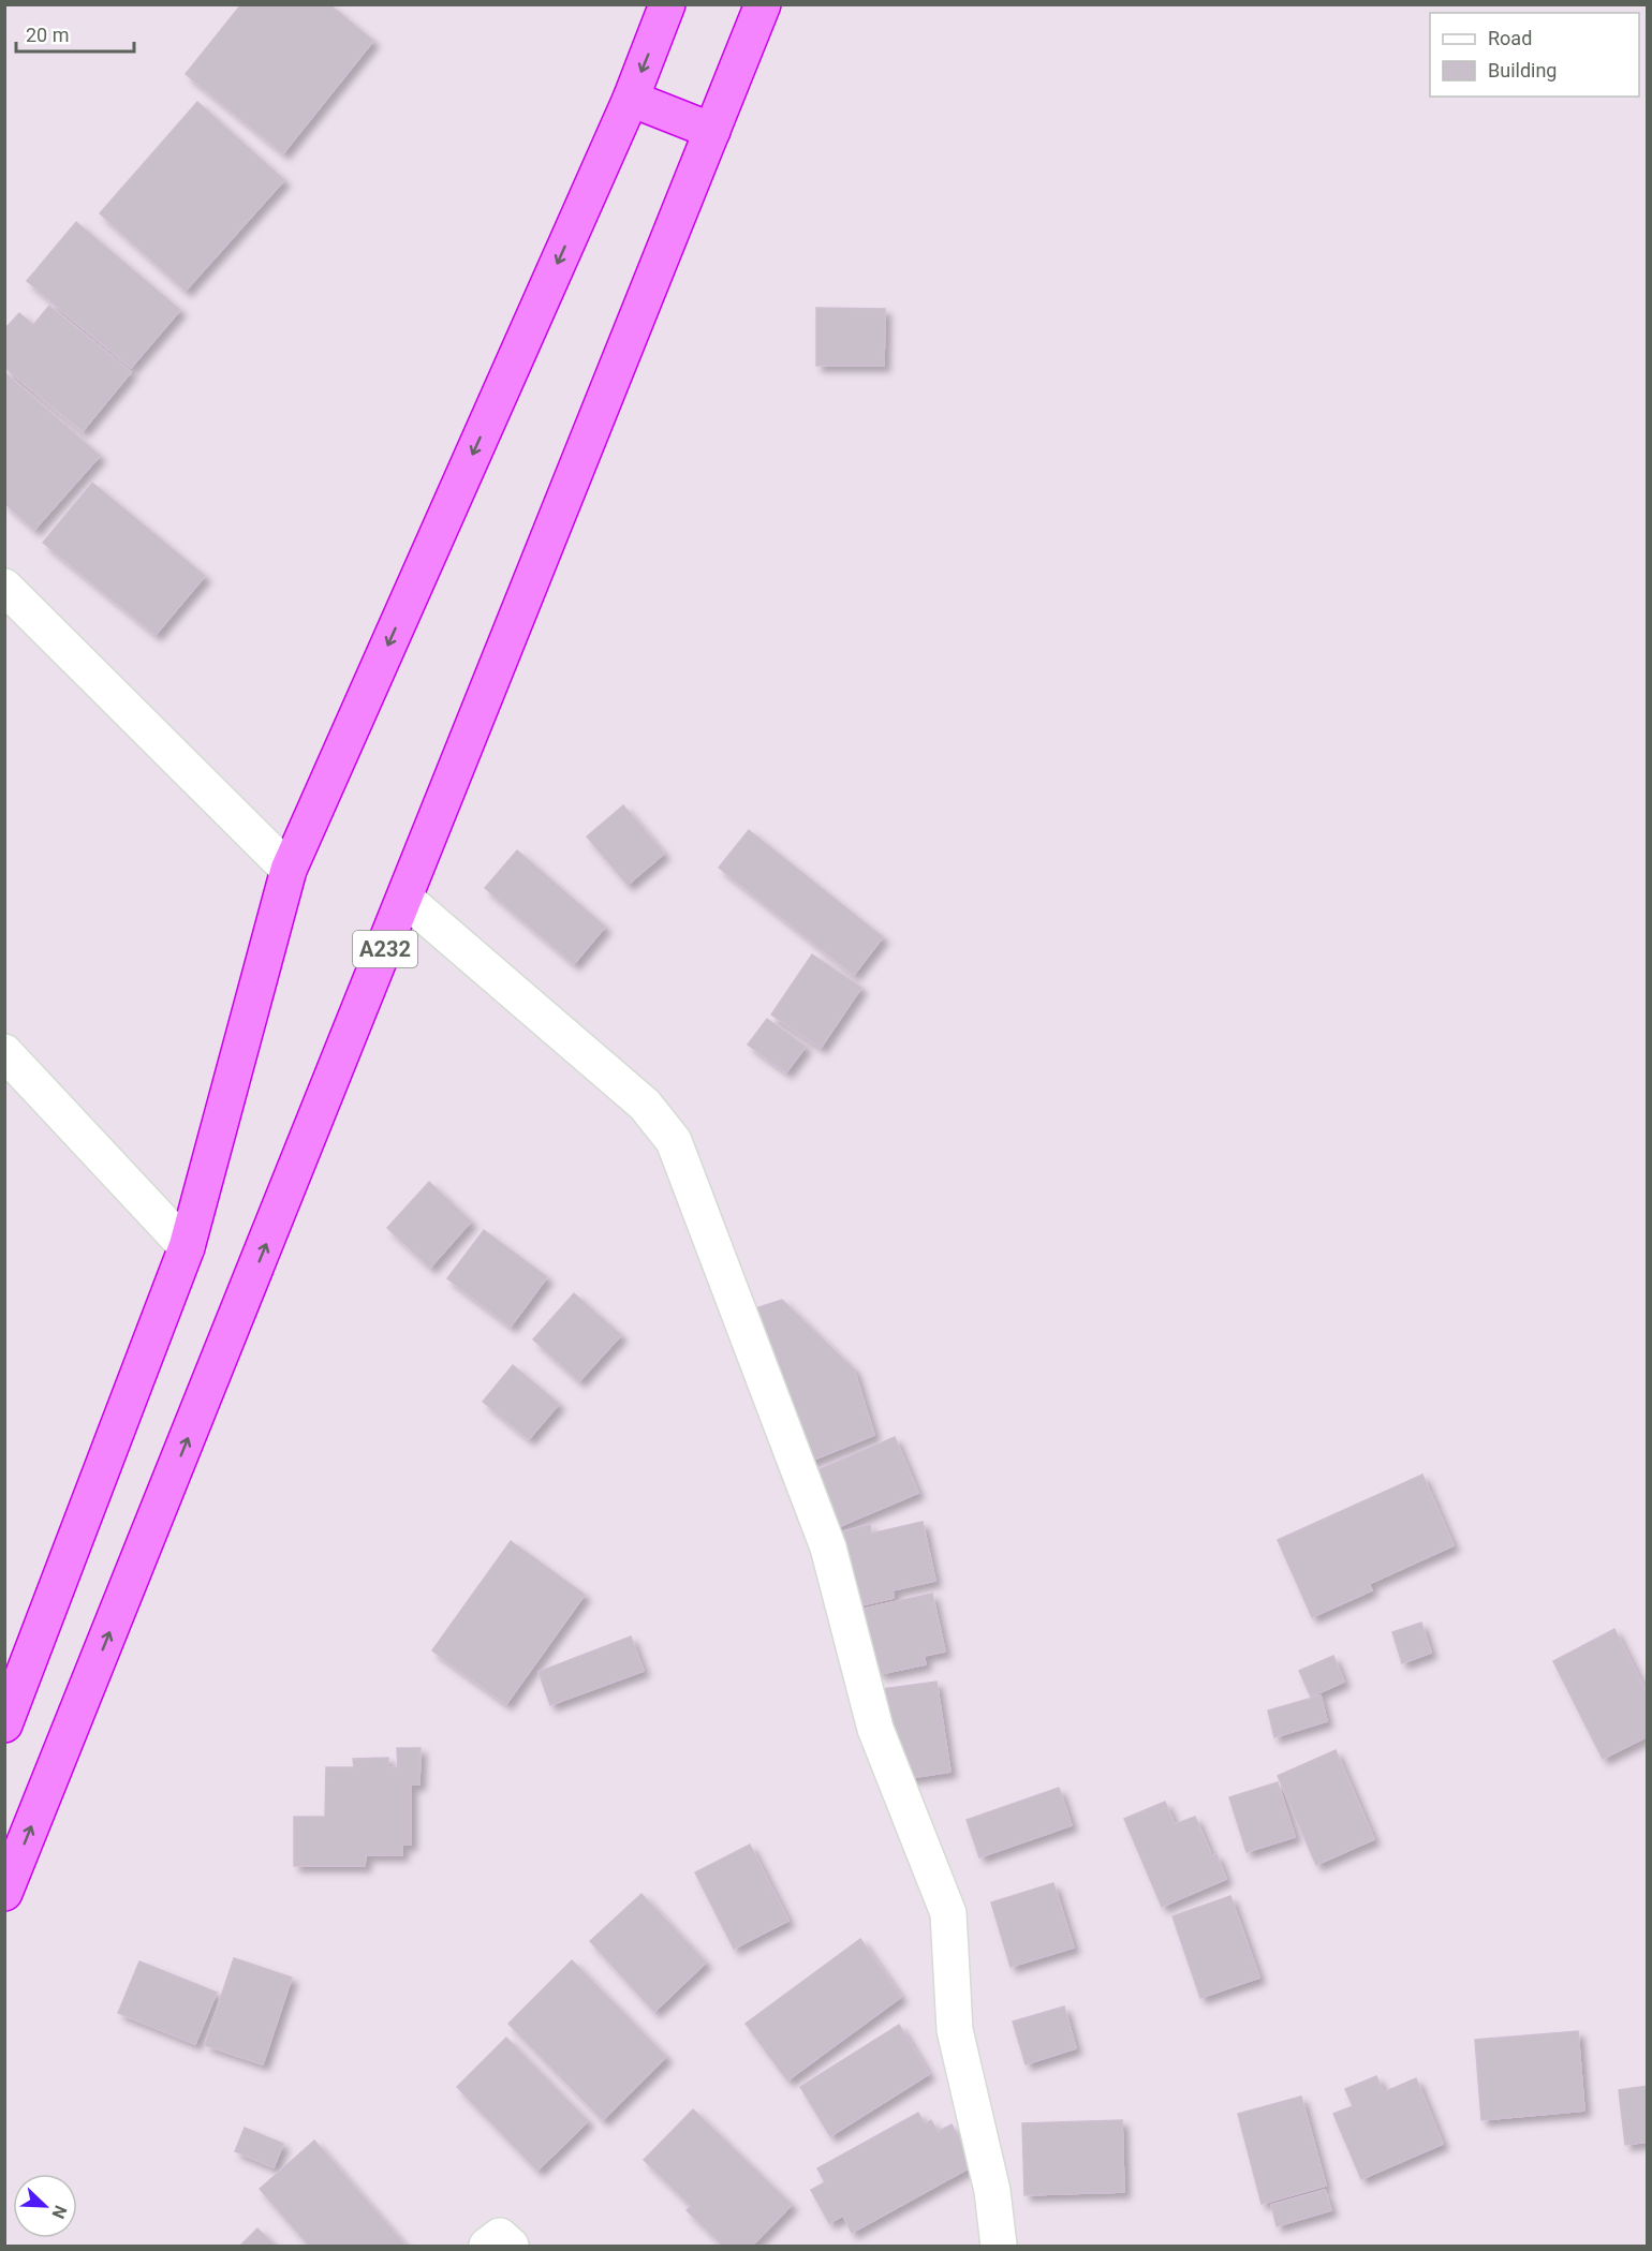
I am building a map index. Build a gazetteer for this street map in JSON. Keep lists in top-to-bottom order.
{
  "streets": {
    "highway": ["A232"]
  },
  "legend": ["Road", "Building"],
  "scale_bar": "20 m",
  "north": "bottom right"
}
